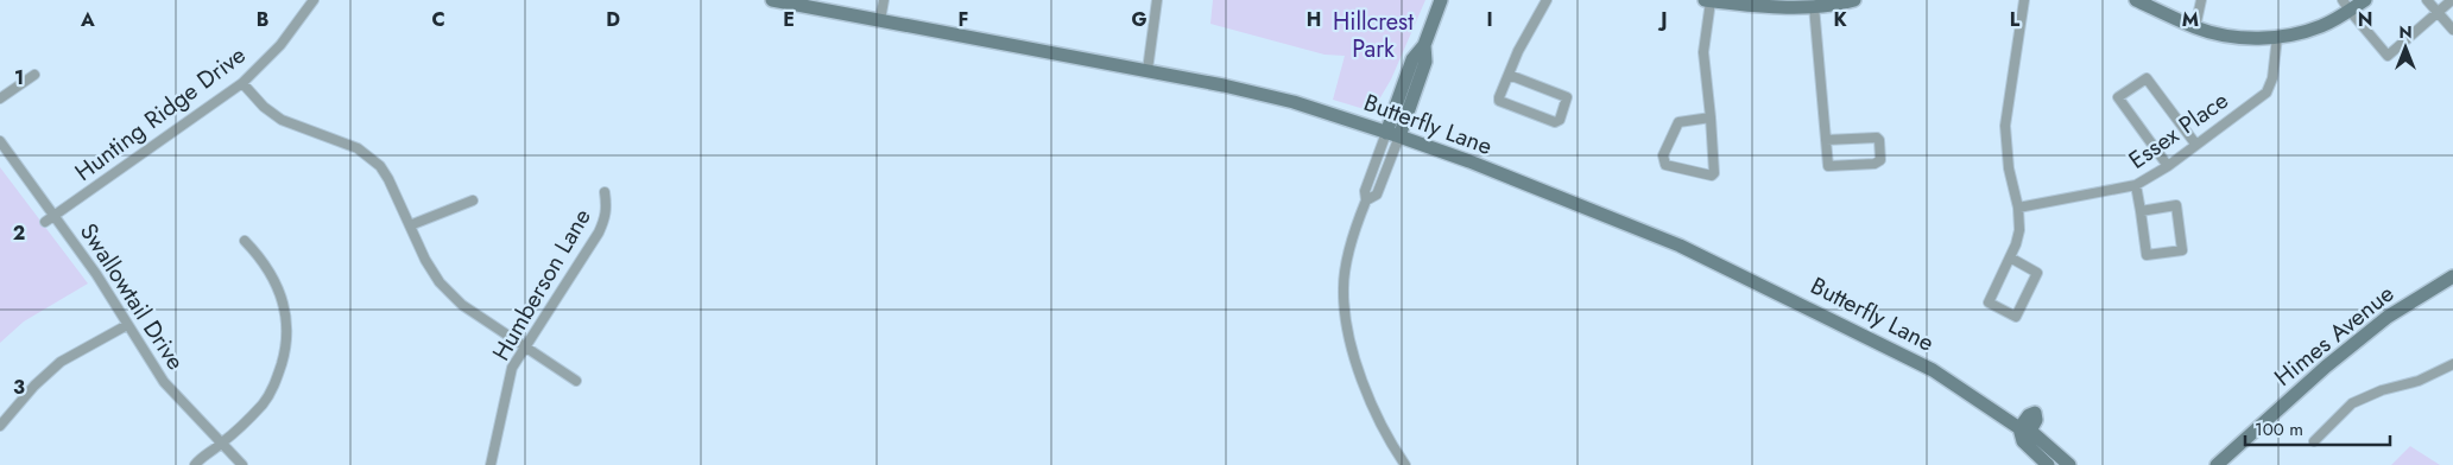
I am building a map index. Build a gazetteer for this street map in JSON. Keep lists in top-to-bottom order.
{
  "streets": {
    "street": [
      "Hunting Ridge Drive",
      "Butterfly Lane",
      "Essex Place",
      "Humberson Lane",
      "Swallowtail Drive",
      "Himes Avenue"
    ]
  },
  "crossings": [
    ["Hunting Ridge Drive", "Swallowtail Drive"]
  ],
  "parks": ["Hillcrest Park"],
  "scale_bar": "100 m",
  "north": "top",
  "grid": {
    "columns": [
      "A",
      "B",
      "C",
      "D",
      "E",
      "F",
      "G",
      "H",
      "I",
      "J",
      "K",
      "L",
      "M",
      "N"
    ],
    "rows": ["1", "2", "3"]
  }
}
